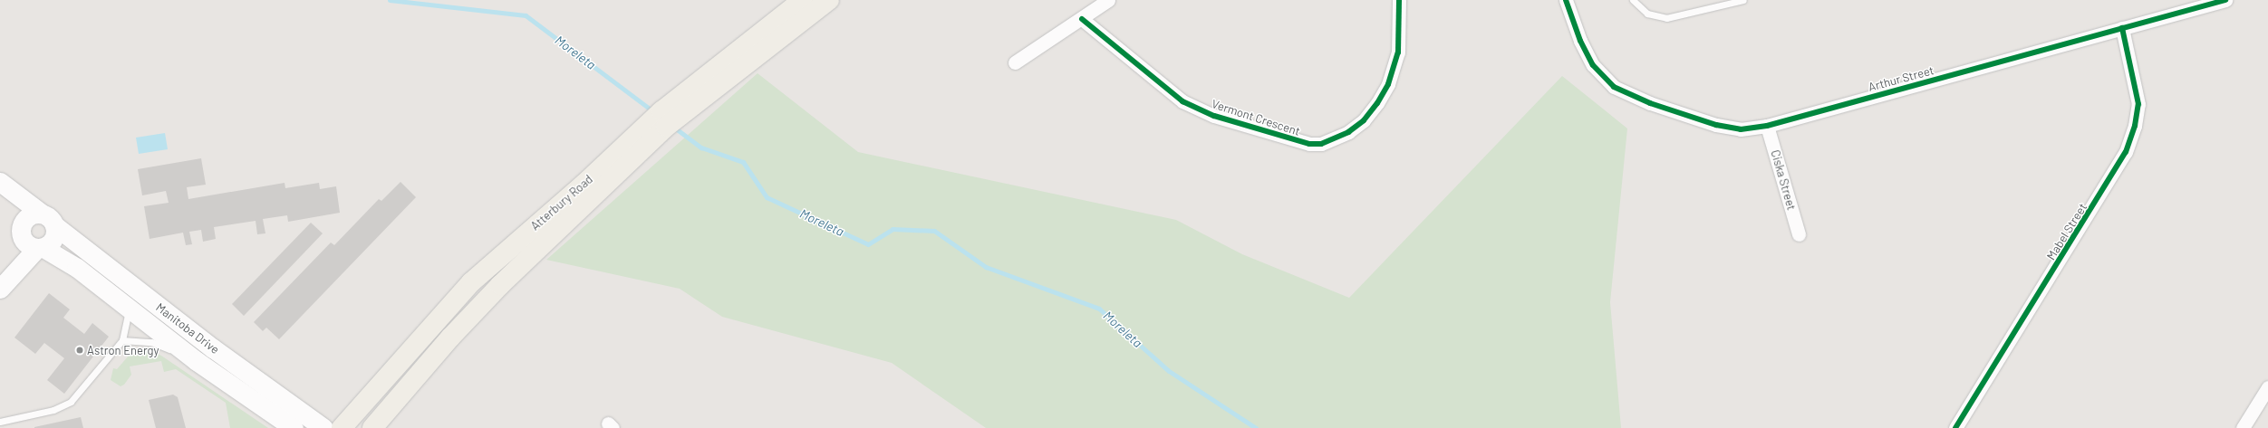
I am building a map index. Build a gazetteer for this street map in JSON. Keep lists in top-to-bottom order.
{
  "streets": {
    "main road": ["Atterbury Road"],
    "street": [
      "Arthur Street",
      "Vermont Crescent",
      "Ciska Street",
      "Mabel Street",
      "Manitoba Drive"
    ]
  },
  "crossings": [
    ["Arthur Street", "Ciska Street"],
    ["Arthur Street", "Mabel Street"]
  ],
  "water": ["Moreleta"],
  "places": ["Astron Energy"]
}
